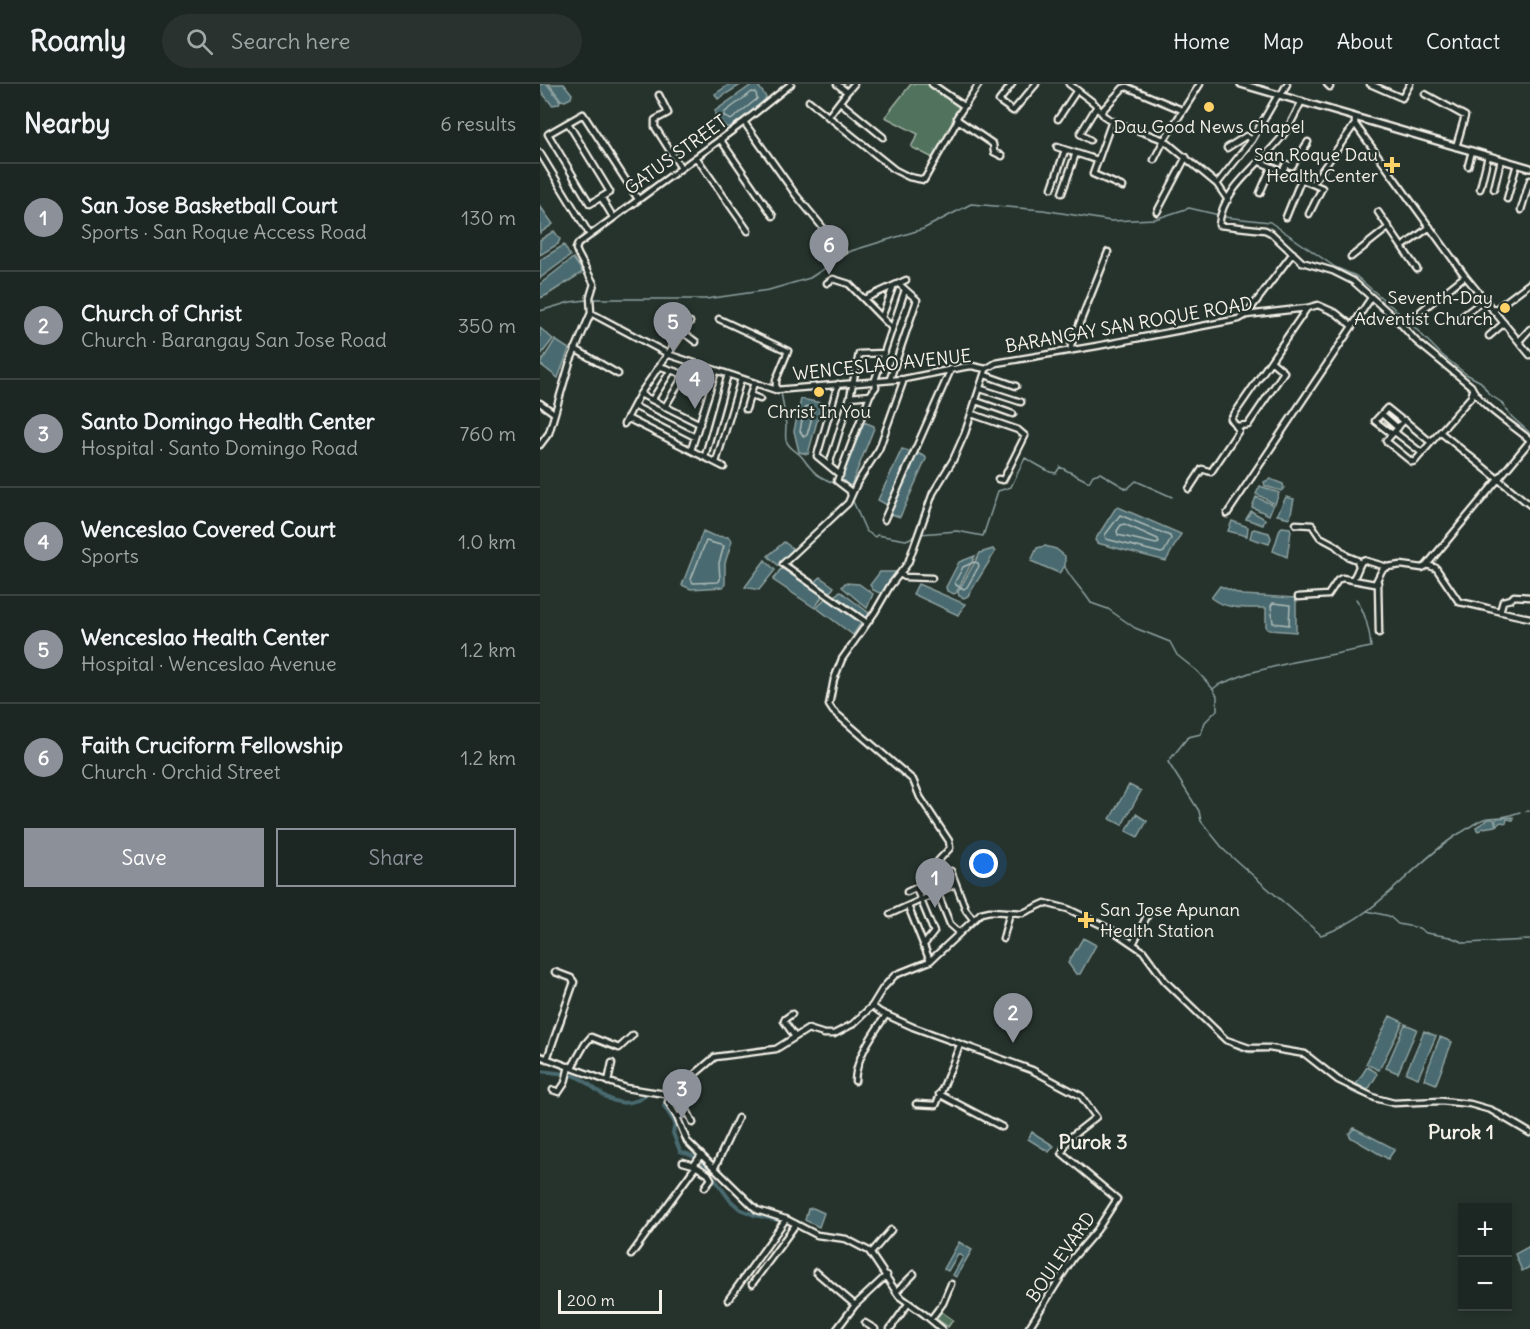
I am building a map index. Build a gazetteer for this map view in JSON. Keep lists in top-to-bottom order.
{
  "streets": {
    "street": [
      "GATUS STREET",
      "BARANGAY SAN ROQUE ROAD",
      "WENCESLAO AVENUE",
      "BOULEVARD"
    ]
  },
  "crossings": [
    ["GATUS STREET", "WENCESLAO AVENUE"],
    ["BARANGAY SAN ROQUE ROAD", "WENCESLAO AVENUE"]
  ],
  "districts": ["Purok 1", "Purok 3"],
  "places": {
    "other": ["Dau Good News Chapel", "Seventh-Day Adventist Church", "Christ In You"],
    "health": ["San Roque Dau Health Center", "San Jose Apunan Health Station"]
  },
  "scale_bar": "200 m",
  "page": {
    "header": "Roamly",
    "search": "Search here",
    "nav": [
      "Home",
      "Map",
      "About",
      "Contact"
    ],
    "heading": ["Nearby", "6 results"],
    "list": [
      {
        "mark": "1",
        "name": "San Jose Basketball Court",
        "note": "Sports · San Roque Access Road",
        "value": "130 m"
      },
      {
        "mark": "2",
        "name": "Church of Christ",
        "note": "Church · Barangay San Jose Road",
        "value": "350 m"
      },
      {
        "mark": "3",
        "name": "Santo Domingo Health Center",
        "note": "Hospital · Santo Domingo Road",
        "value": "760 m"
      },
      {
        "mark": "4",
        "name": "Wenceslao Covered Court",
        "note": "Sports",
        "value": "1.0 km"
      },
      {
        "mark": "5",
        "name": "Wenceslao Health Center",
        "note": "Hospital · Wenceslao Avenue",
        "value": "1.2 km"
      },
      {
        "mark": "6",
        "name": "Faith Cruciform Fellowship",
        "note": "Church · Orchid Street",
        "value": "1.2 km"
      }
    ],
    "pins": [
      "6",
      "5",
      "4",
      "1",
      "2",
      "3"
    ],
    "buttons": ["Save", "Share"],
    "map_buttons": ["+", "−"],
    "scale": "200 m"
  }
}
